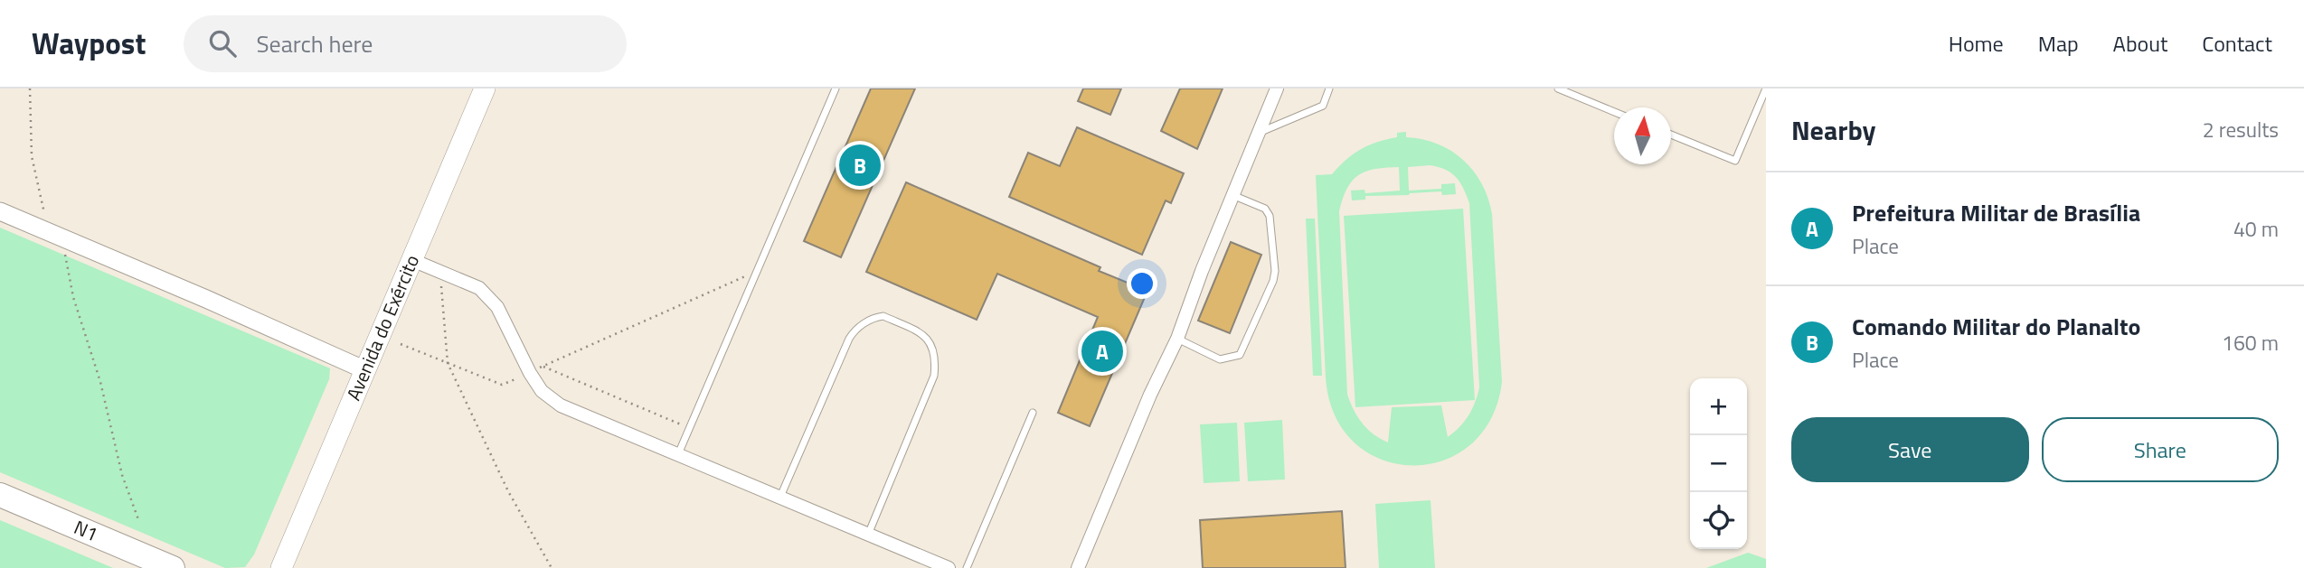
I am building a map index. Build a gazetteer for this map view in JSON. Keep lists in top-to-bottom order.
{
  "streets": {
    "highway": ["N1"],
    "main road": ["Avenida do Exército"]
  },
  "north": "top",
  "page": {
    "header": "Waypost",
    "search": "Search here",
    "nav": [
      "Home",
      "Map",
      "About",
      "Contact"
    ],
    "heading": ["Nearby", "2 results"],
    "pins": ["B", "A"],
    "list": [
      {
        "mark": "A",
        "name": "Prefeitura Militar de Brasília",
        "note": "Place",
        "value": "40 m"
      },
      {
        "mark": "B",
        "name": "Comando Militar do Planalto",
        "note": "Place",
        "value": "160 m"
      }
    ],
    "map_buttons": ["+", "−"],
    "buttons": ["Save", "Share"]
  }
}
